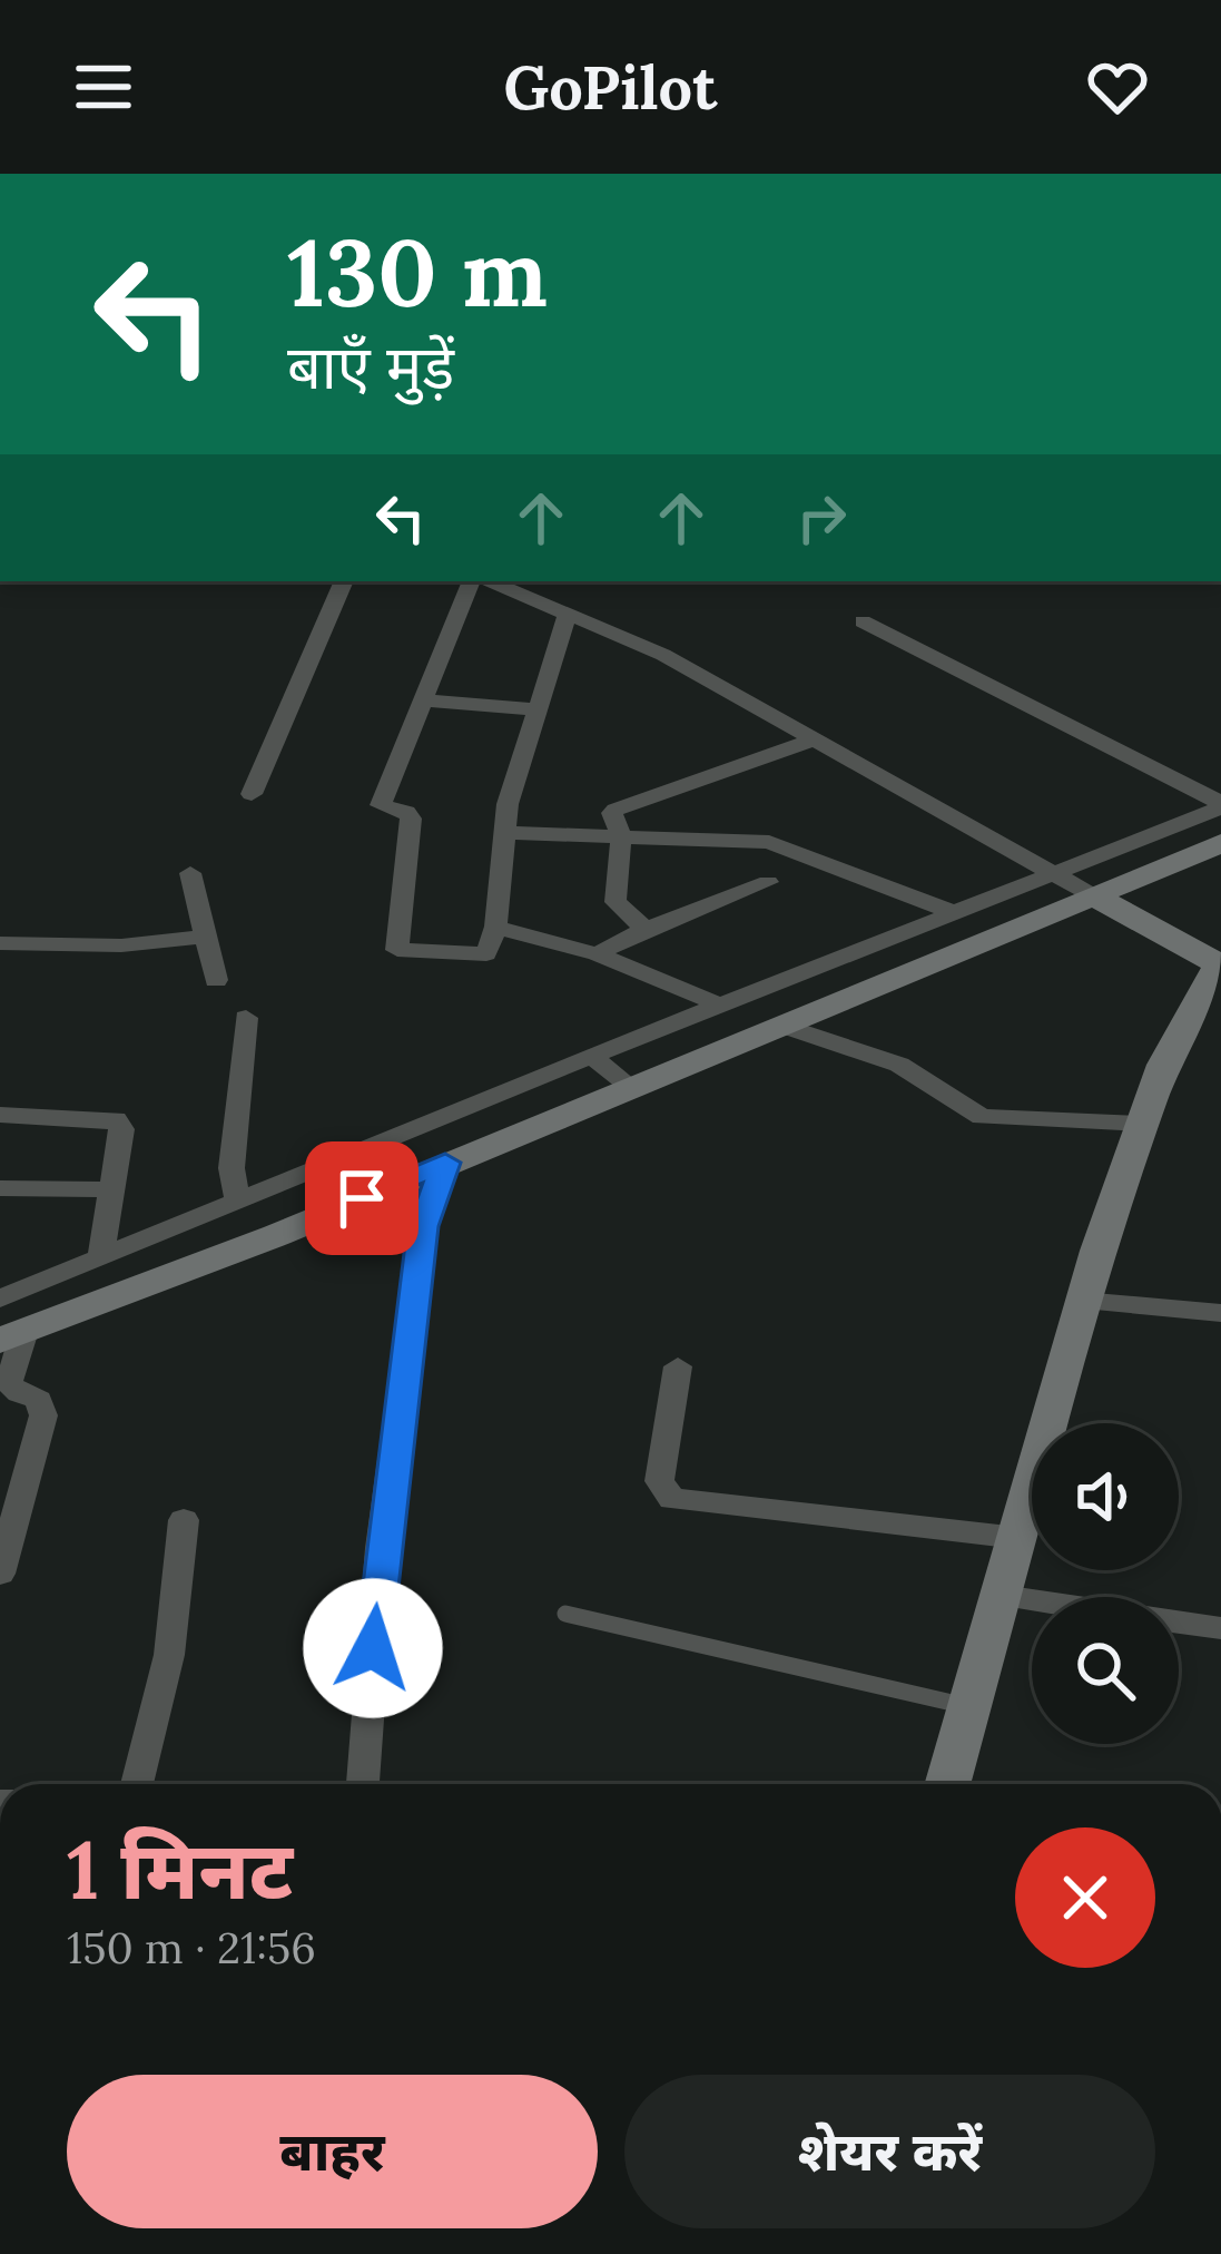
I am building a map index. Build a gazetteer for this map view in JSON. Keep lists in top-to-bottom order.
{
  "page": {
    "header": "GoPilot",
    "turn": ["130 m", "बाएँ मुड़ें"],
    "heading": ["1 मिनट", "150 m · 21:56"],
    "buttons": ["बाहर", "शेयर करें"]
  }
}
